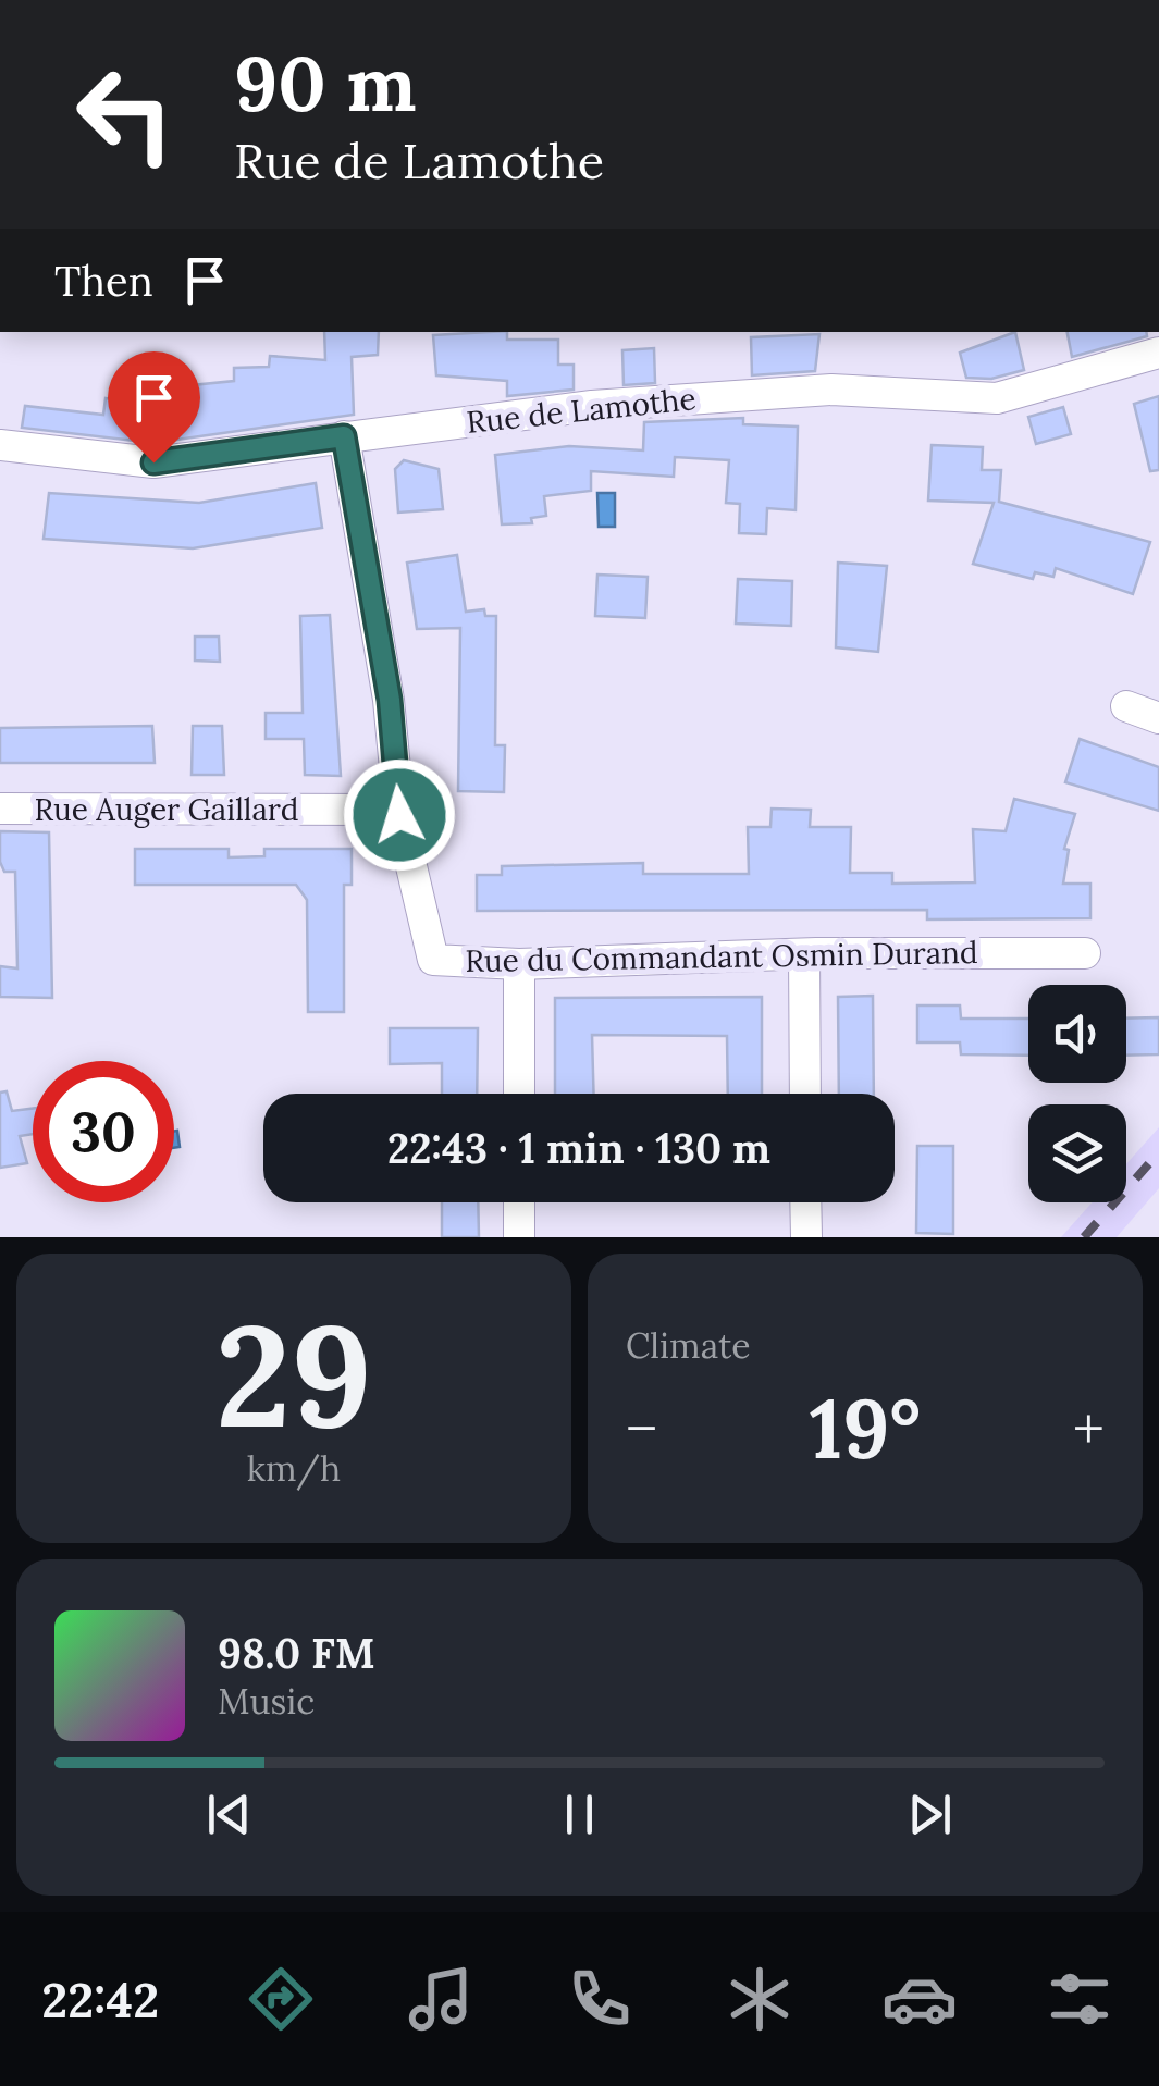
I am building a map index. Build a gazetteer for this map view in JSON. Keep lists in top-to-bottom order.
{
  "streets": {
    "street": ["Rue de Lamothe", "Rue Auger Gaillard", "Rue du Commandant Osmin Durand"]
  },
  "crossings": [
    ["Rue de Lamothe", "Rue du Commandant Osmin Durand"],
    ["Rue Auger Gaillard", "Rue du Commandant Osmin Durand"]
  ],
  "page": {
    "turn": ["90 m", "Rue de Lamothe"],
    "then": "Then",
    "limit": "30",
    "trip": "22:43 · 1 min · 130 m",
    "tile": [
      ["29", "km/h"],
      "Climate"
    ],
    "heat": ["−", "19°", "+"],
    "song": ["98.0 FM", "Music"],
    "tabs": "22:42"
  }
}
